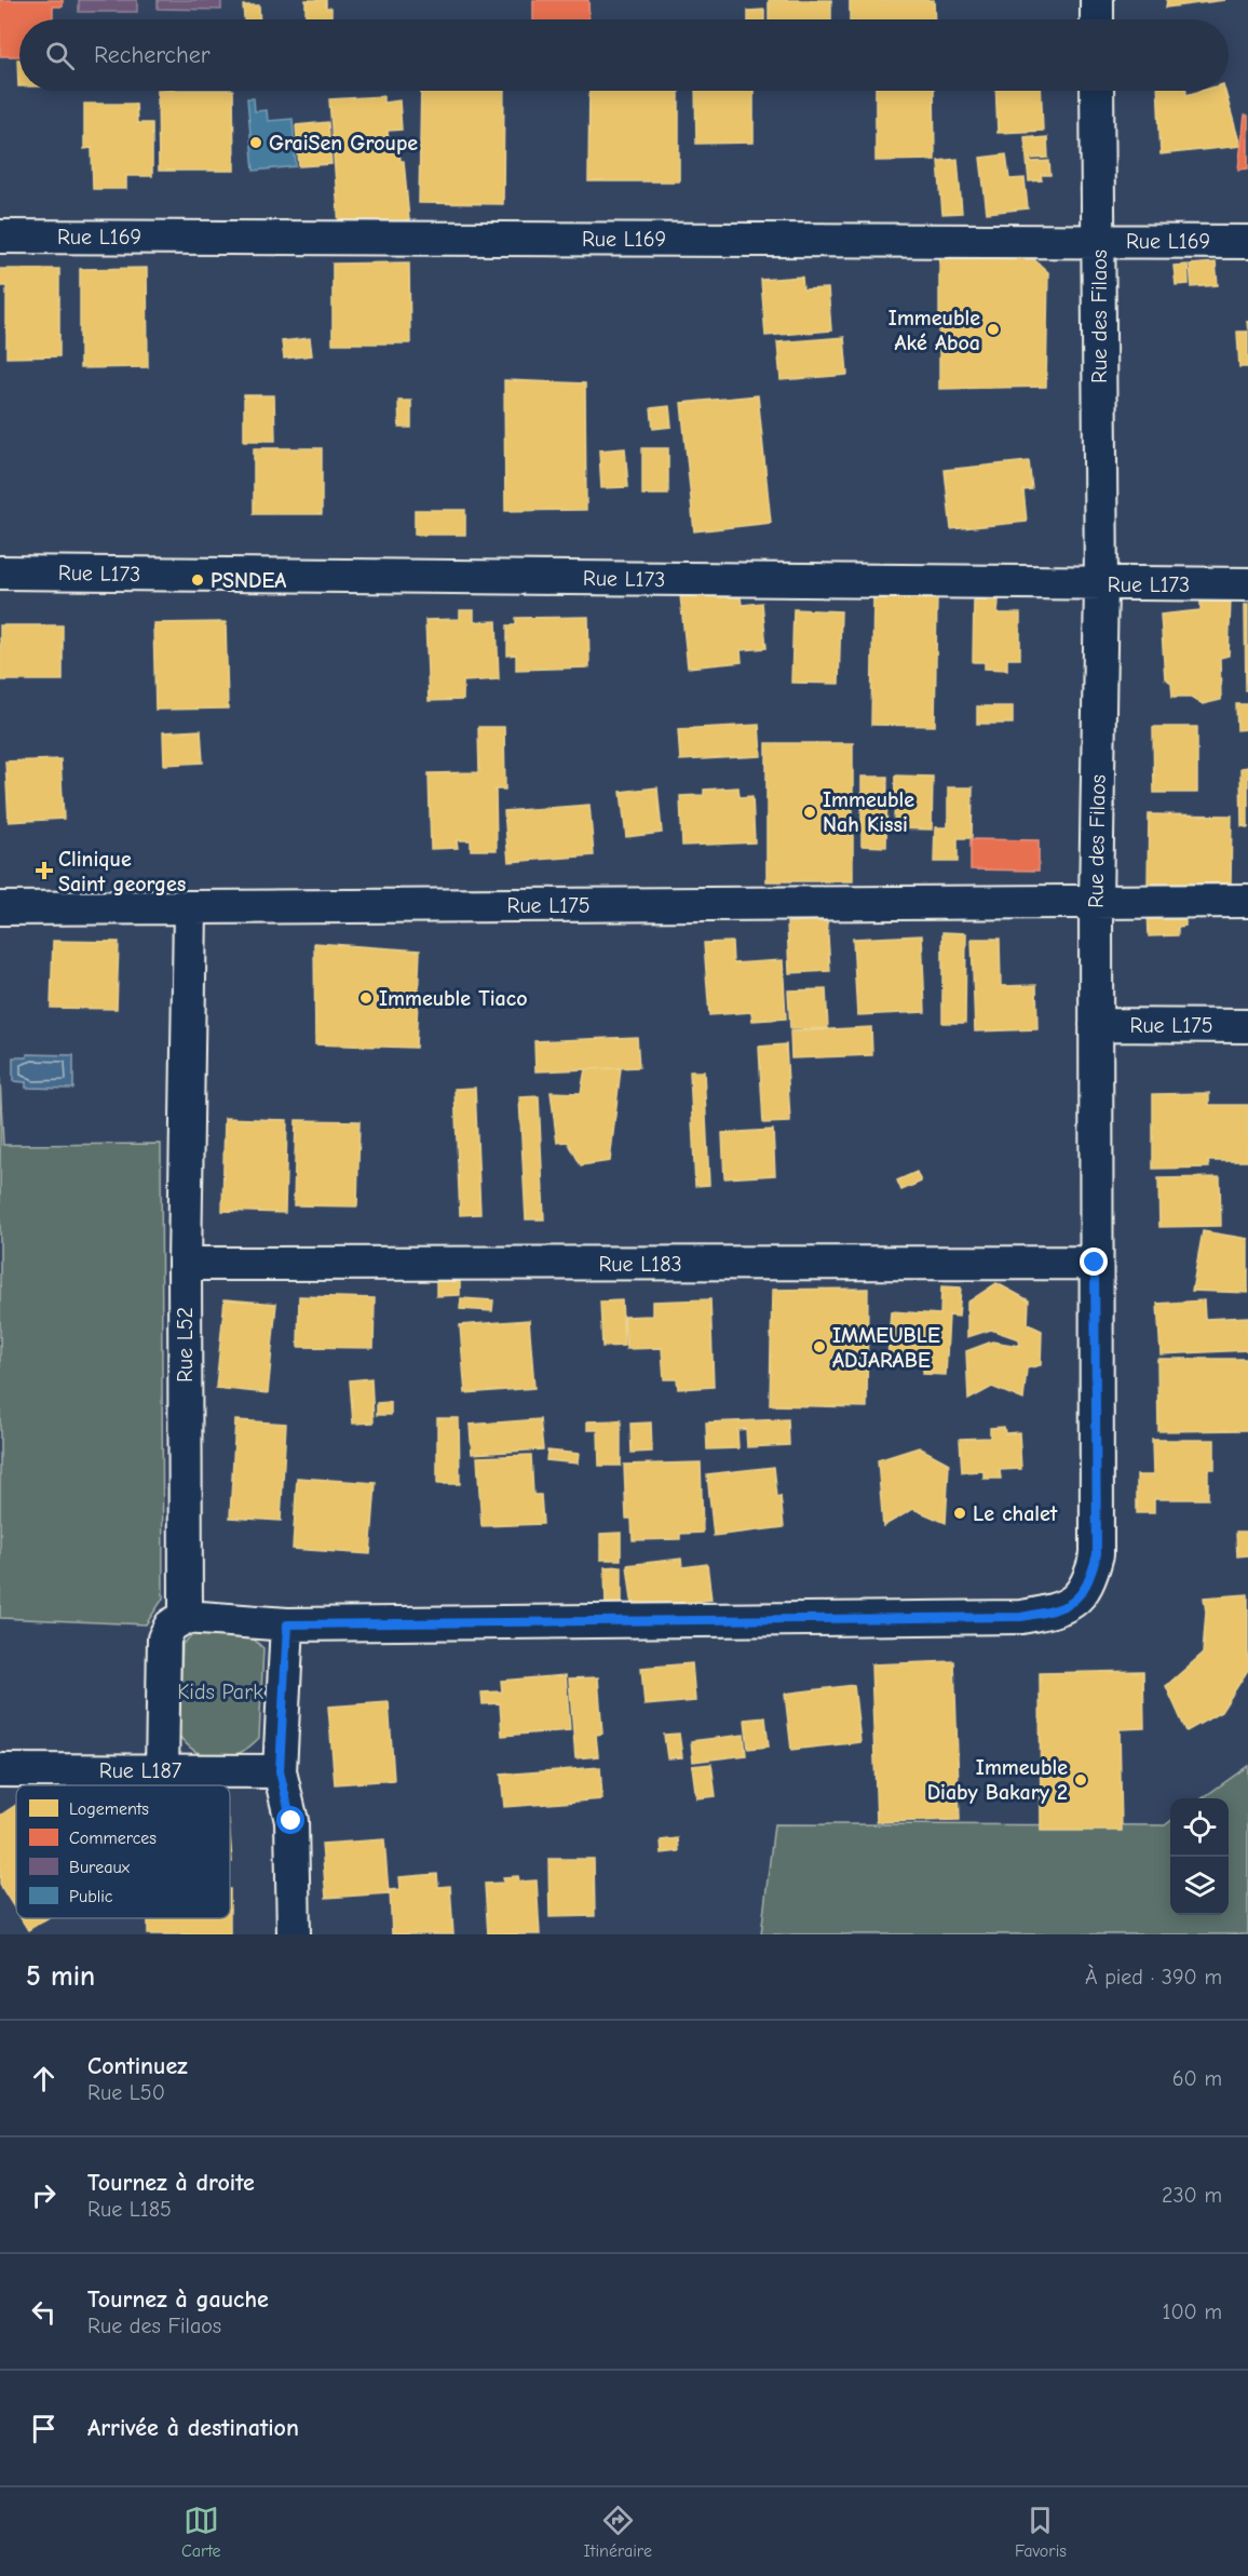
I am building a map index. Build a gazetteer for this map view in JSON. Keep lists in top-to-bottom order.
{
  "streets": {
    "street": [
      "Rue L169",
      "Rue des Filaos",
      "Rue L173",
      "Rue L175",
      "Rue L183",
      "Rue L52",
      "Rue L187"
    ]
  },
  "crossings": [
    ["Rue L169", "Rue des Filaos"],
    ["Rue des Filaos", "Rue L173"],
    ["Rue des Filaos", "Rue L175"],
    ["Rue des Filaos", "Rue L183"],
    ["Rue L175", "Rue L52"],
    ["Rue L183", "Rue L52"]
  ],
  "parks": ["Kids Park"],
  "places": {
    "other": [
      "GraiSen Groupe",
      "Immeuble Aké Aboa",
      "PSNDEA",
      "Immeuble Nah Kissi",
      "Immeuble Tiaco",
      "IMMEUBLE ADJARABE",
      "Le chalet",
      "Immeuble Diaby Bakary 2"
    ],
    "health": ["Clinique Saint georges"]
  },
  "legend": [
    "Logements",
    "Commerces",
    "Bureaux",
    "Public"
  ],
  "page": {
    "search": "Rechercher",
    "heading": ["5 min", "À pied · 390 m"],
    "list": [
      ["Continuez", "Rue L50", "60 m"],
      ["Tournez à droite", "Rue L185", "230 m"],
      ["Tournez à gauche", "Rue des Filaos", "100 m"],
      "Arrivée à destination"
    ],
    "nav": ["Carte", "Itinéraire", "Favoris"]
  }
}
